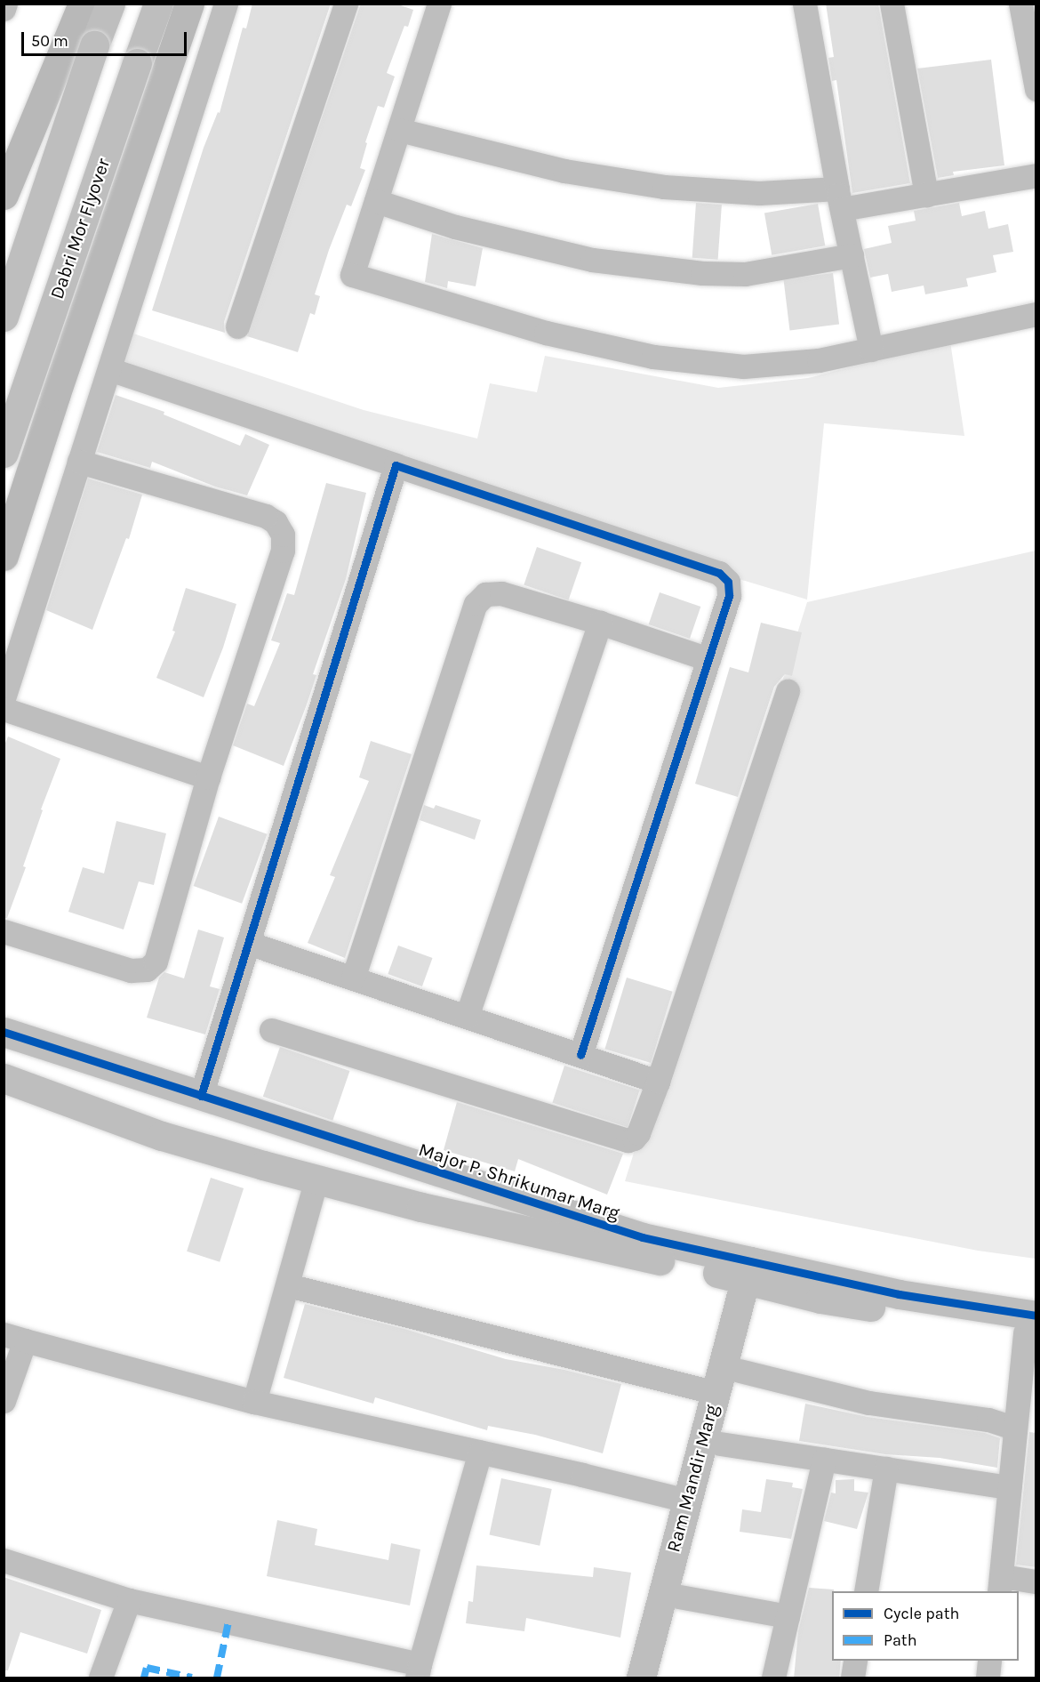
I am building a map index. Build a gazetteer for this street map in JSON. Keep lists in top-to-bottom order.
{
  "streets": {
    "street": ["Dabri Mor Flyover", "Major P. Shrikumar Marg", "Ram Mandir Marg"]
  },
  "crossings": [
    ["Major P. Shrikumar Marg", "Ram Mandir Marg"]
  ],
  "legend": ["Cycle path", "Path"],
  "scale_bar": "50 m"
}
